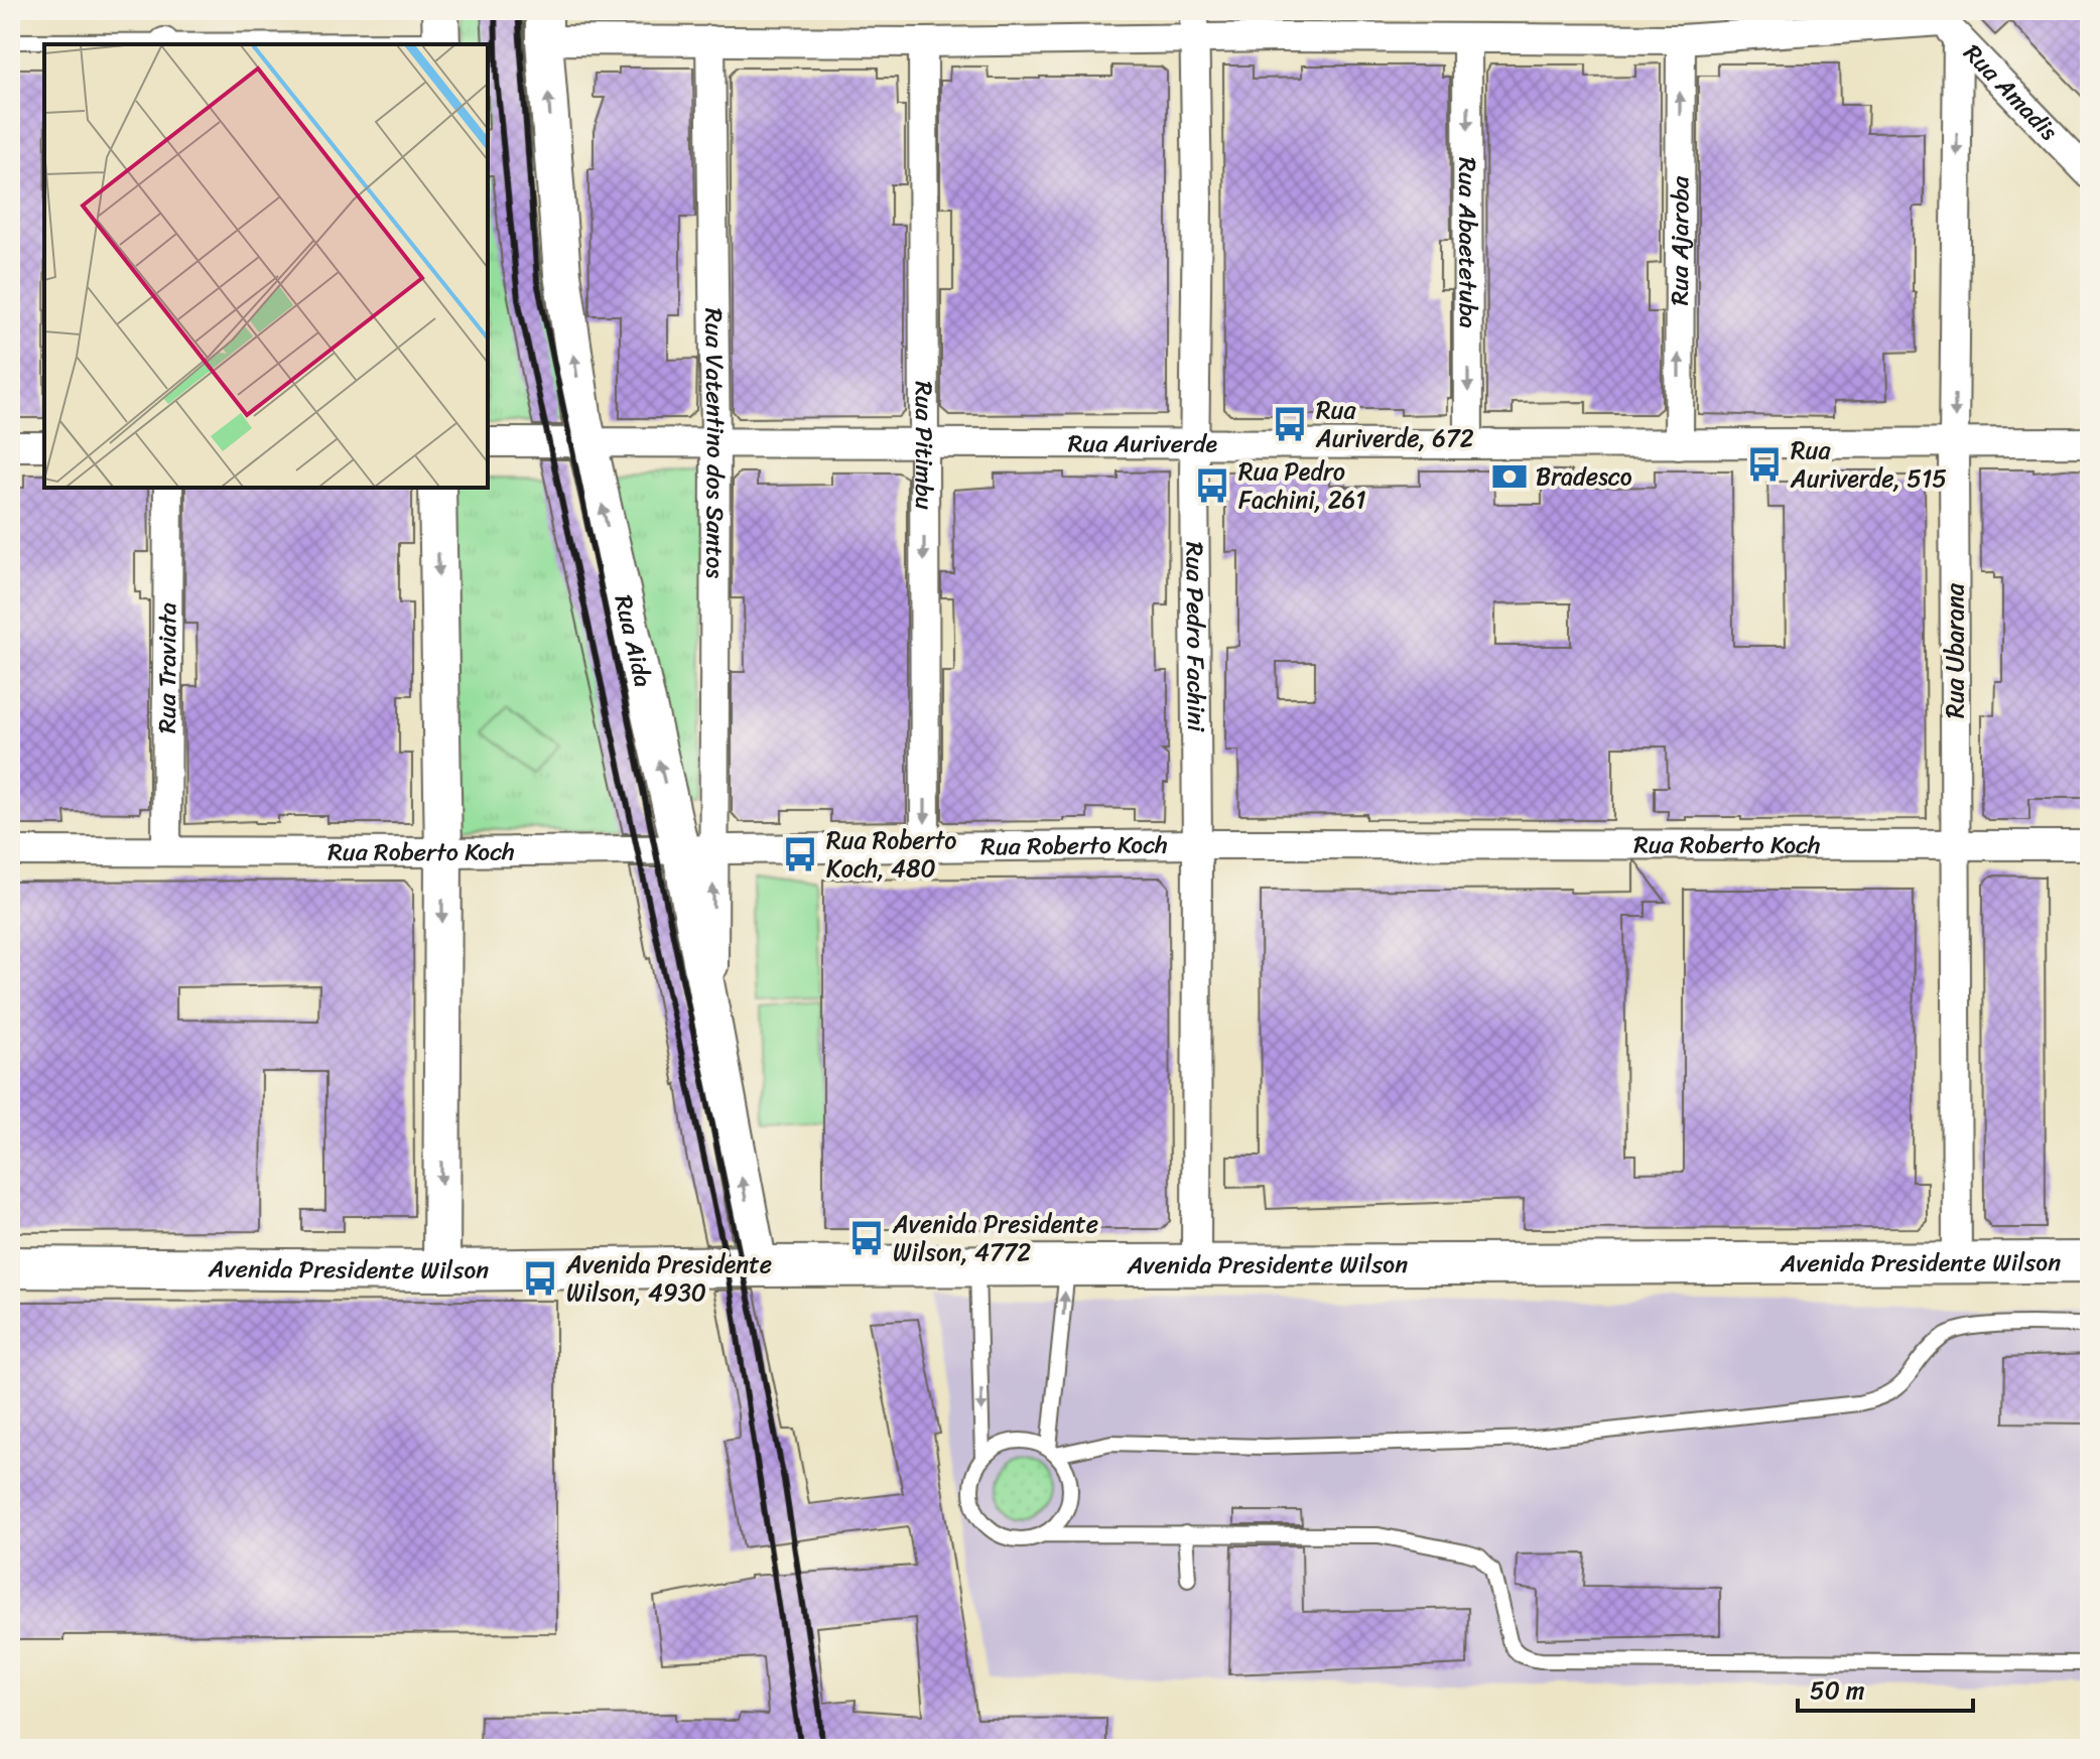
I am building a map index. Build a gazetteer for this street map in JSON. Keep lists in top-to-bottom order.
{
  "streets": {
    "main road": ["Avenida Presidente Wilson"],
    "street": [
      "Rua Amadis",
      "Rua Abaetetuba",
      "Rua Ajaroba",
      "Rua Auriverde",
      "Rua Vatentino dos Santos",
      "Rua Pitimbu",
      "Rua Pedro Fachini",
      "Rua Aida",
      "Rua Ubarana",
      "Rua Traviata",
      "Rua Roberto Koch"
    ]
  },
  "crossings": [
    ["Rua Amadis", "Rua Ubarana"],
    ["Rua Abaetetuba", "Rua Auriverde"],
    ["Rua Ajaroba", "Rua Auriverde"],
    ["Rua Auriverde", "Rua Vatentino dos Santos"],
    ["Rua Auriverde", "Rua Pitimbu"],
    ["Rua Auriverde", "Rua Pedro Fachini"],
    ["Rua Auriverde", "Rua Aida"],
    ["Rua Auriverde", "Rua Ubarana"],
    ["Rua Vatentino dos Santos", "Rua Aida"],
    ["Rua Vatentino dos Santos", "Rua Roberto Koch"],
    ["Rua Pitimbu", "Rua Roberto Koch"],
    ["Rua Pedro Fachini", "Rua Roberto Koch"],
    ["Rua Pedro Fachini", "Avenida Presidente Wilson"],
    ["Rua Aida", "Rua Roberto Koch"],
    ["Rua Aida", "Avenida Presidente Wilson"],
    ["Rua Ubarana", "Rua Roberto Koch"],
    ["Rua Ubarana", "Avenida Presidente Wilson"],
    ["Rua Traviata", "Rua Roberto Koch"]
  ],
  "one_way": ["Rua Abaetetuba", "Rua Ajaroba", "Rua Pitimbu"],
  "places": {
    "bus stop": [
      "Rua Auriverde, 672",
      "Rua Auriverde, 515",
      "Rua Pedro Fachini, 261",
      "Rua Roberto Koch, 480",
      "Avenida Presidente Wilson, 4772",
      "Avenida Presidente Wilson, 4930"
    ],
    "bank": ["Bradesco"]
  },
  "scale_bar": "50 m"
}
